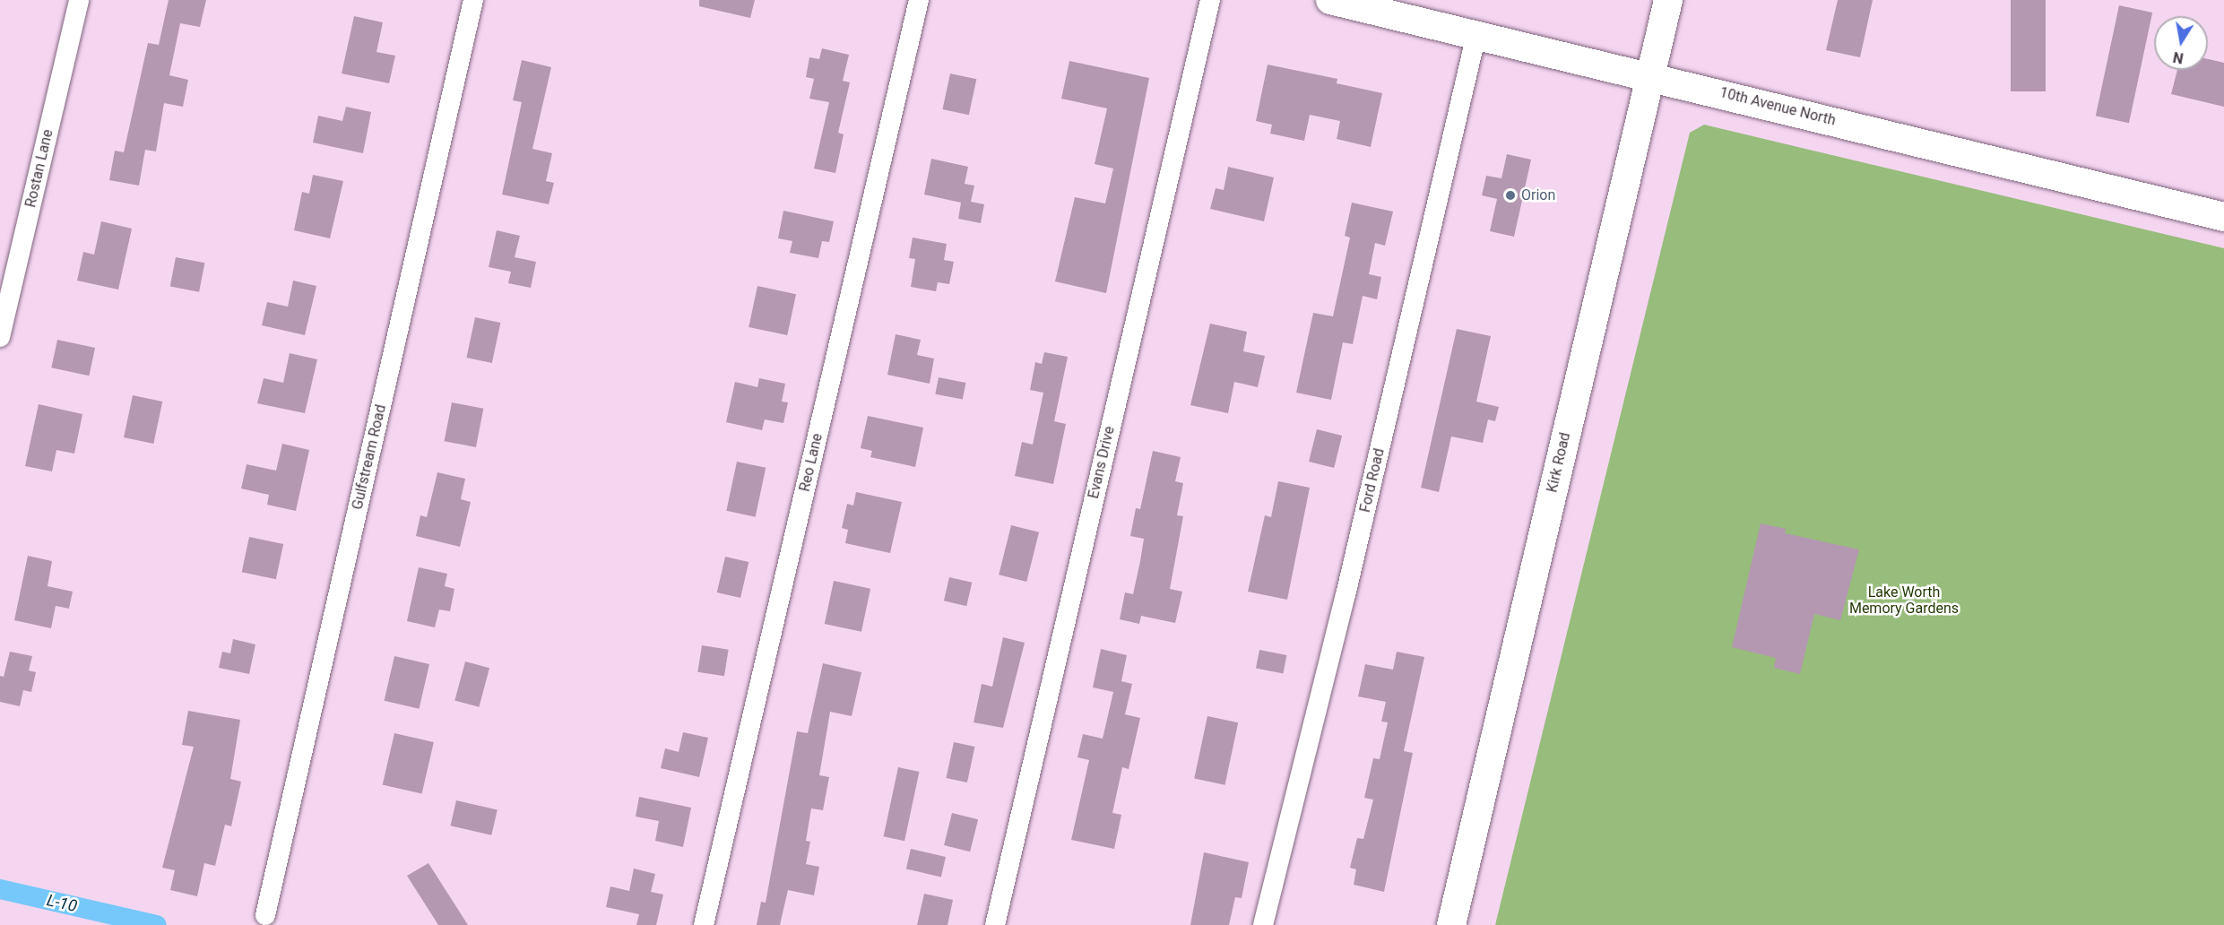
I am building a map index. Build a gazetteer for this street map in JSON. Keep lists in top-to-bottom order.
{
  "streets": {
    "street": [
      "10th Avenue North",
      "Rostan Lane",
      "Gulfstream Road",
      "Reo Lane",
      "Evans Drive",
      "Kirk Road",
      "Ford Road"
    ]
  },
  "crossings": [
    ["10th Avenue North", "Kirk Road"],
    ["10th Avenue North", "Ford Road"]
  ],
  "water": ["L-10"],
  "parks": ["Lake Worth Memory Gardens"],
  "places": ["Orion"],
  "north": "bottom"
}
